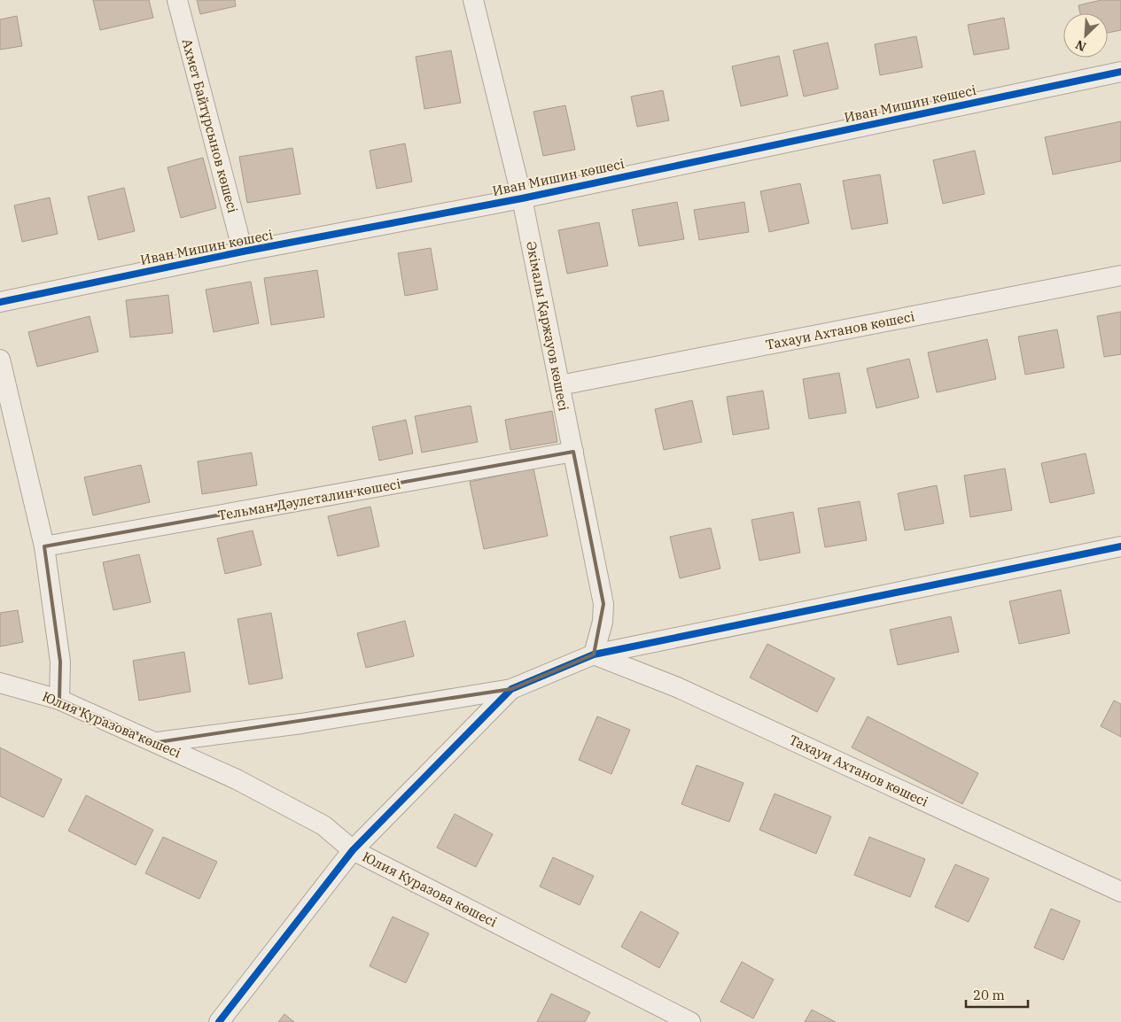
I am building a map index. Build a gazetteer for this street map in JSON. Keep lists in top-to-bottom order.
{
  "streets": {
    "street": [
      "Иван Мишин көшесі",
      "Ахмет Байтұрсынов көшесі",
      "Әкімалы Қаржауов көшесі",
      "Тахауи Ахтанов көшесі",
      "Тельман Дәулеталин көшесі",
      "Юлия Куразова көшесі"
    ]
  },
  "crossings": [
    ["Иван Мишин көшесі", "Ахмет Байтұрсынов көшесі"],
    ["Иван Мишин көшесі", "Әкімалы Қаржауов көшесі"],
    ["Әкімалы Қаржауов көшесі", "Тахауи Ахтанов көшесі"],
    ["Әкімалы Қаржауов көшесі", "Тельман Дәулеталин көшесі"]
  ],
  "scale_bar": "20 m",
  "north": "bottom left"
}
